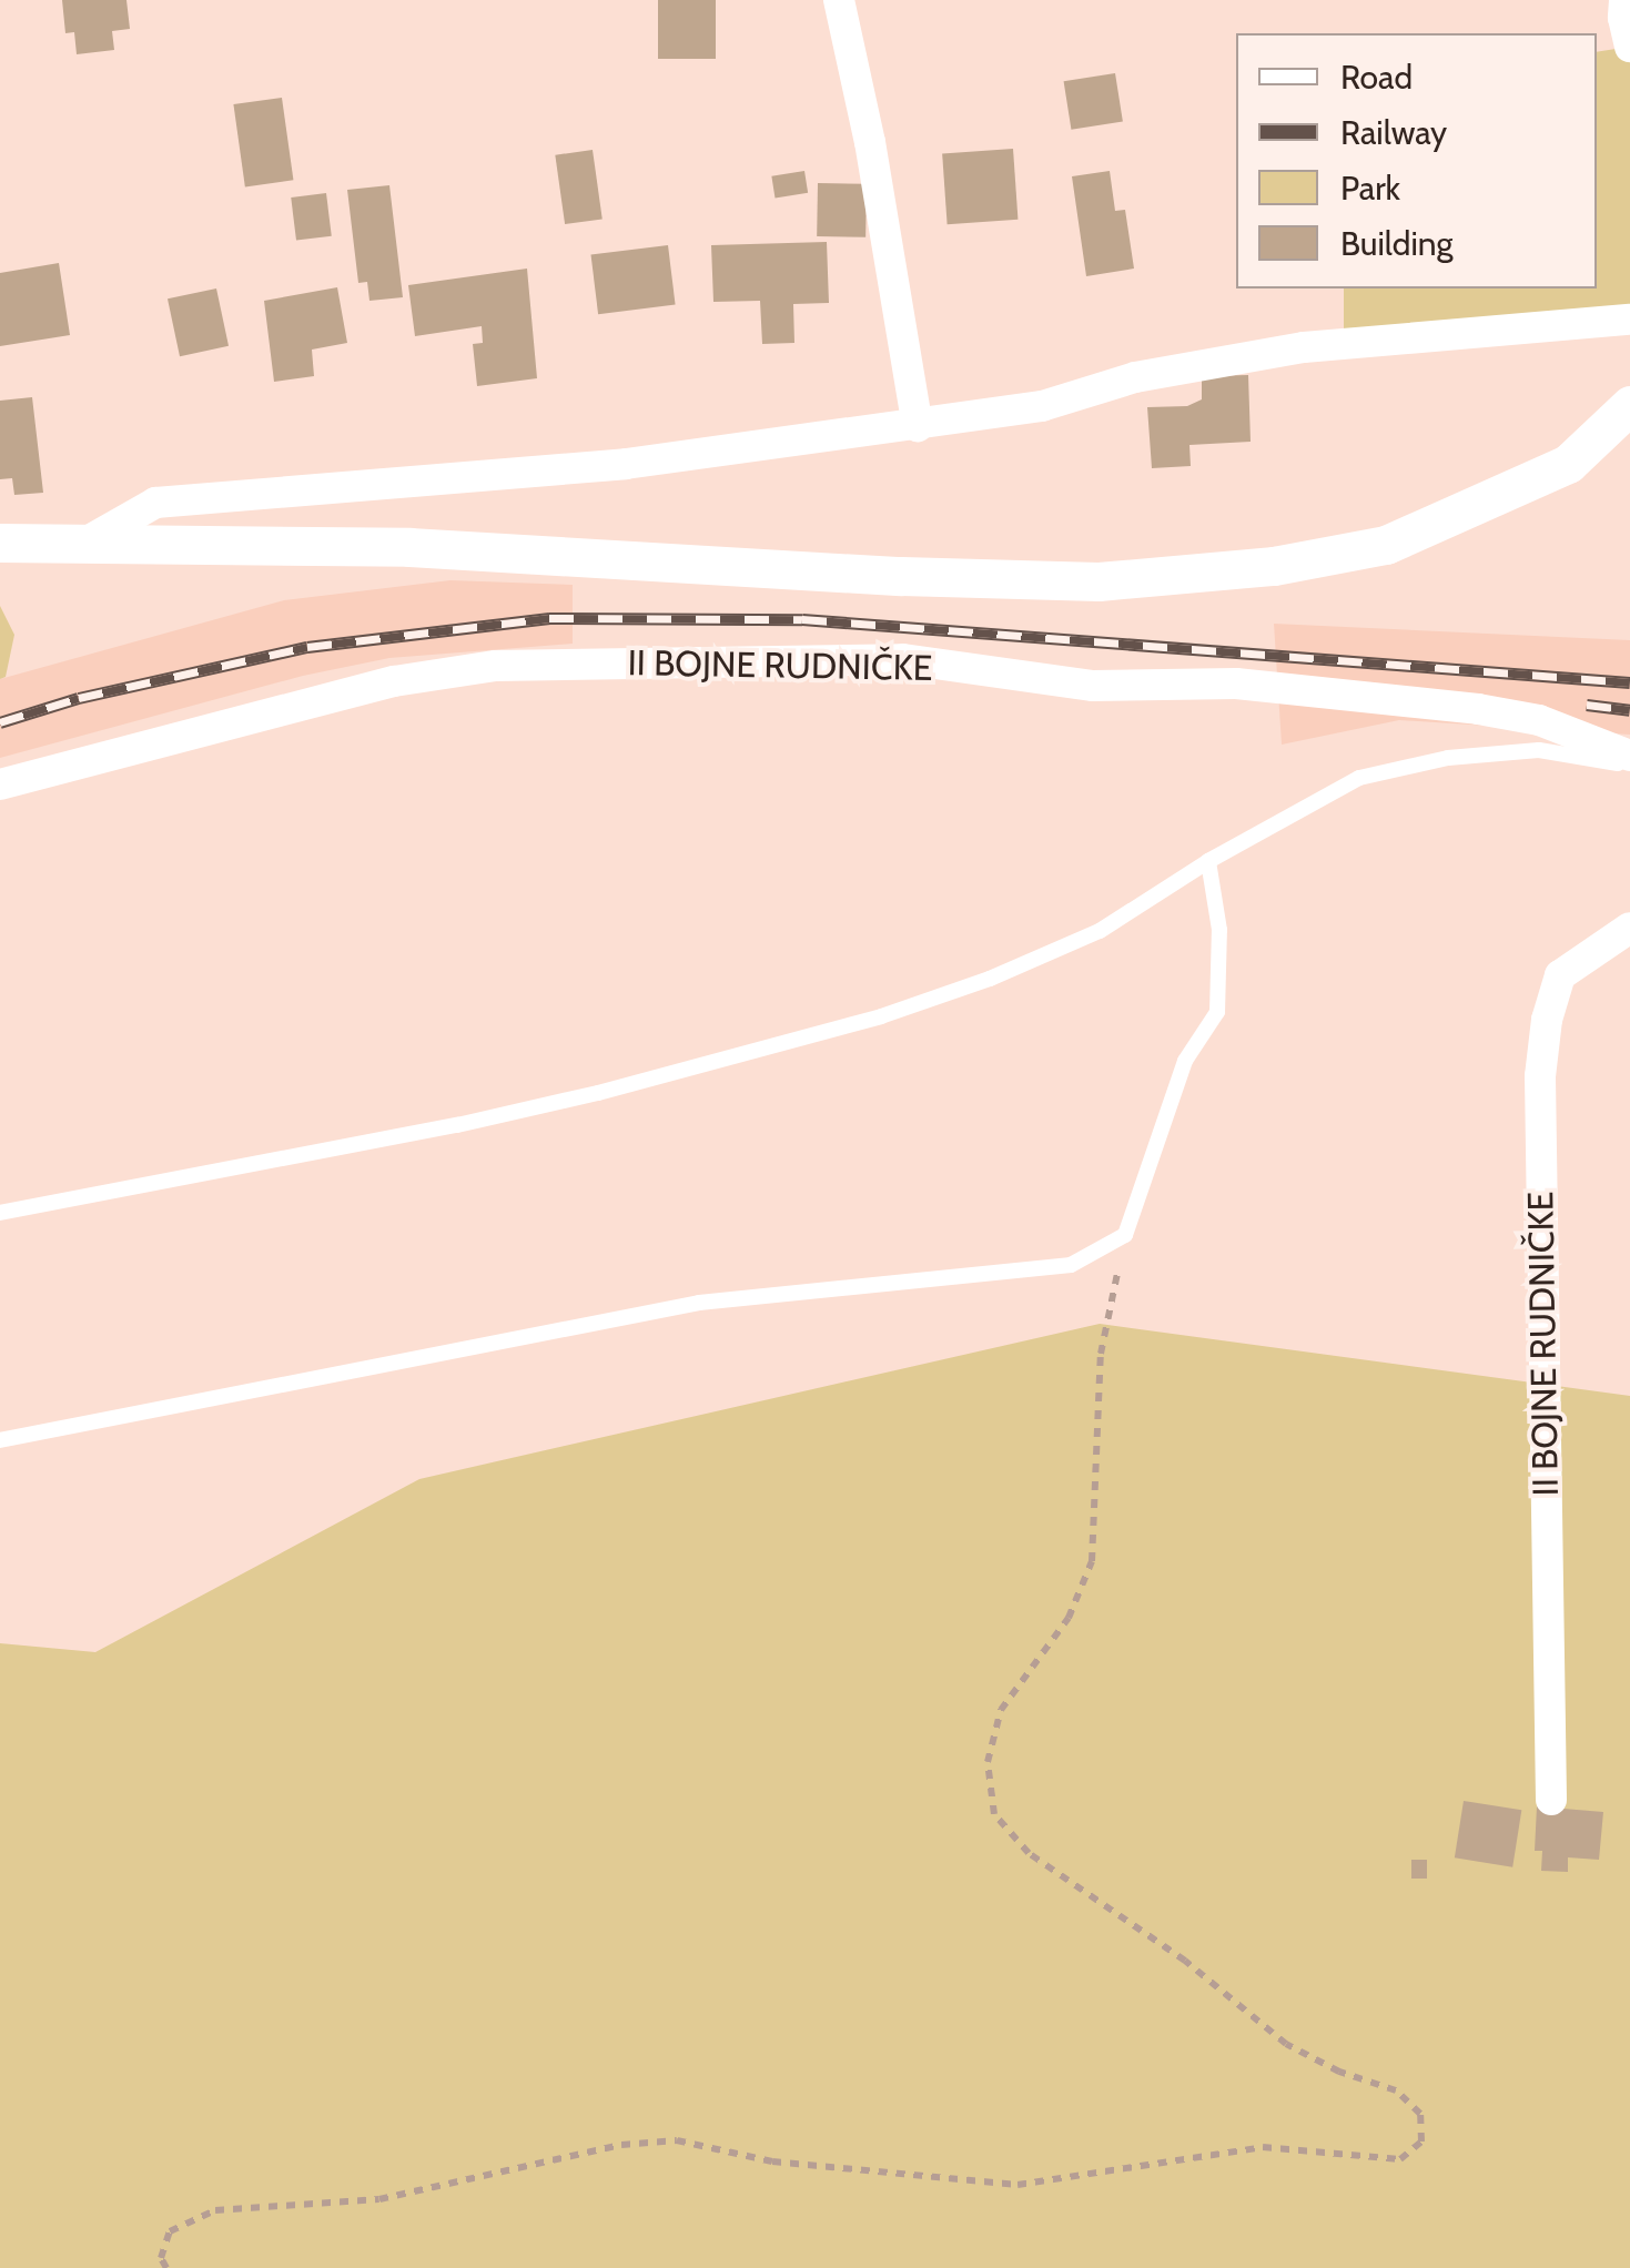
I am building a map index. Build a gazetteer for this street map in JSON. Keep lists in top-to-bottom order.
{
  "streets": {
    "street": ["II BOJNE RUDNIČKE"]
  },
  "legend": [
    "Road",
    "Railway",
    "Park",
    "Building"
  ]
}
